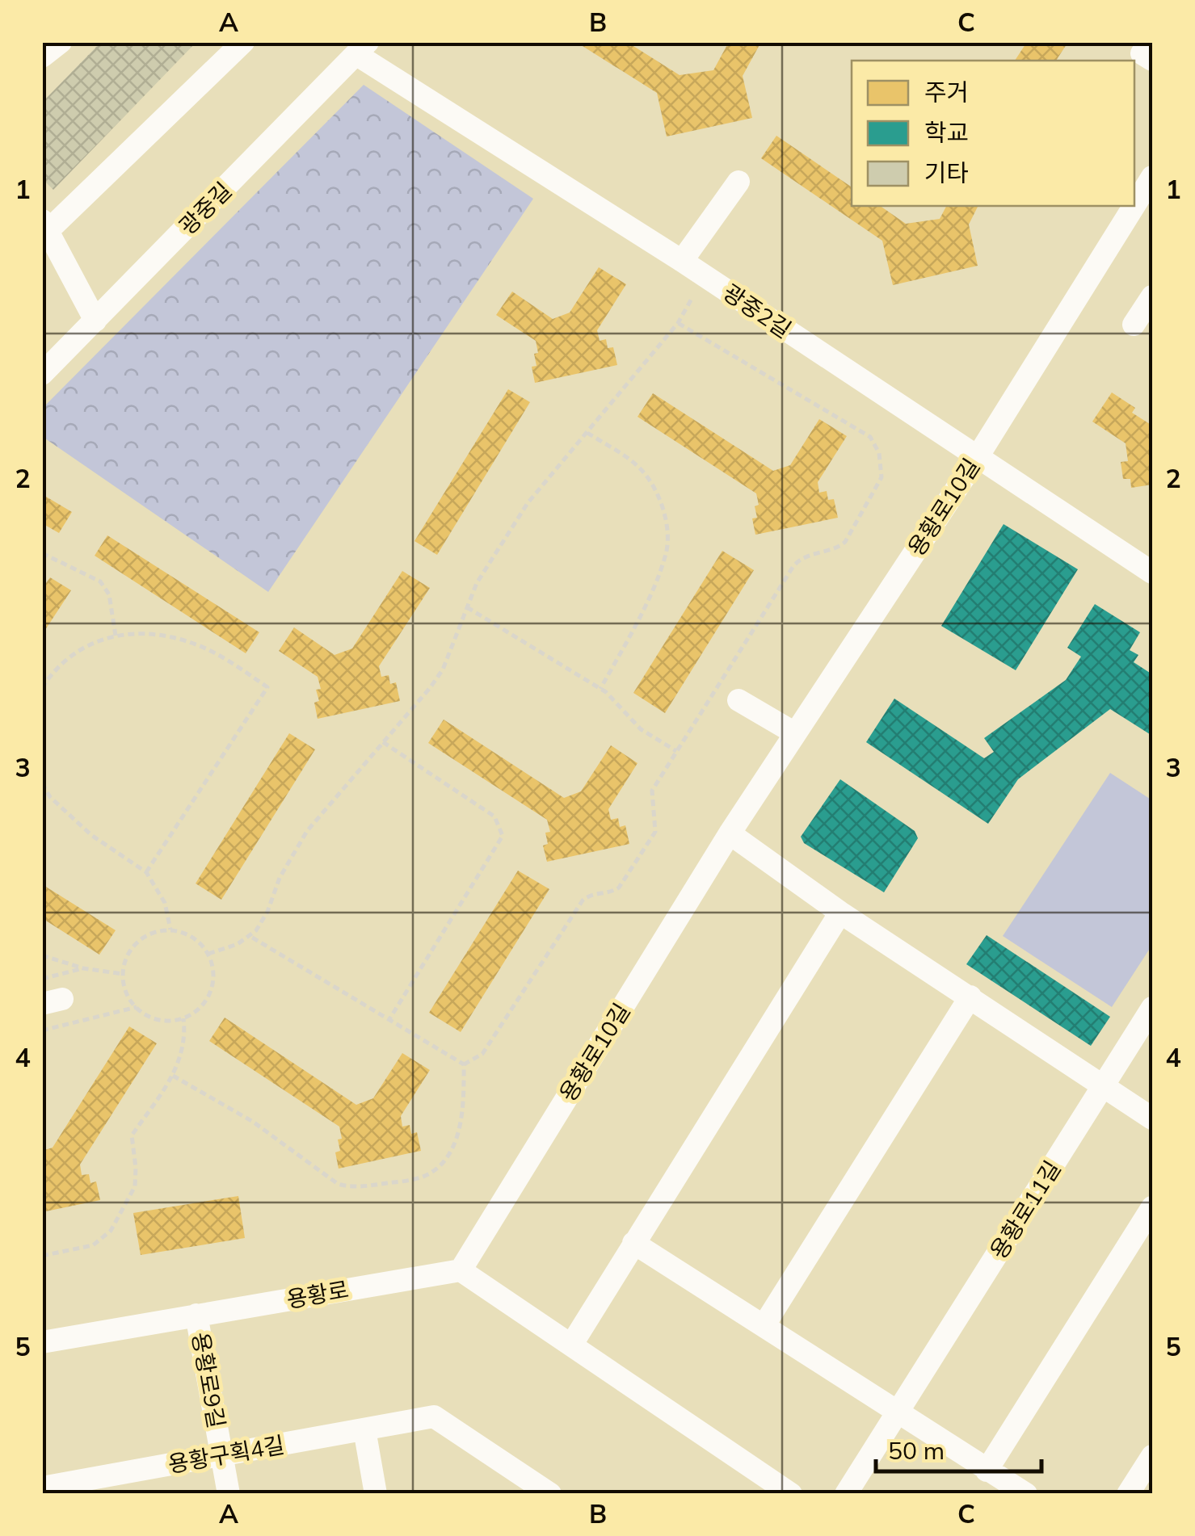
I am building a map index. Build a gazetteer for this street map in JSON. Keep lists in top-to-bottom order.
{
  "streets": {
    "street": [
      "광중길",
      "광중2길",
      "용황로10길",
      "용황로11길",
      "용황로",
      "용황로9길",
      "용황구획4길"
    ]
  },
  "crossings": [
    ["광중길", "광중2길"],
    ["광중2길", "용황로10길"],
    ["용황로10길", "용황로"],
    ["용황로", "용황로9길"],
    ["용황로9길", "용황구획4길"]
  ],
  "legend": ["주거", "학교", "기타"],
  "scale_bar": "50 m",
  "grid": {
    "columns": ["A", "B", "C"],
    "rows": [
      "1",
      "2",
      "3",
      "4",
      "5"
    ]
  }
}
